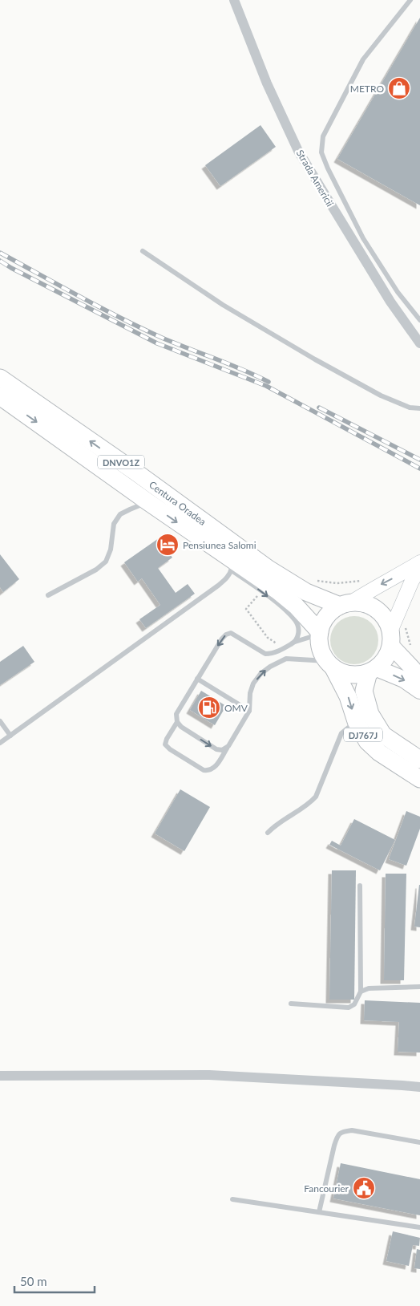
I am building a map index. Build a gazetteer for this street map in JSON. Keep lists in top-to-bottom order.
{
  "streets": {
    "highway": ["DNVO1Z", "Centura Oradea", "DJ767J"],
    "street": ["Strada Americii"]
  },
  "crossings": [
    ["DNVO1Z", "Centura Oradea"],
    ["DNVO1Z", "DJ767J"],
    ["Centura Oradea", "DJ767J"]
  ],
  "places": {
    "shop": ["METRO"],
    "hotel": ["Pensiunea Salomi"],
    "fuel station": ["OMV"],
    "public building": ["Fancourier"]
  },
  "scale_bar": "50 m"
}
